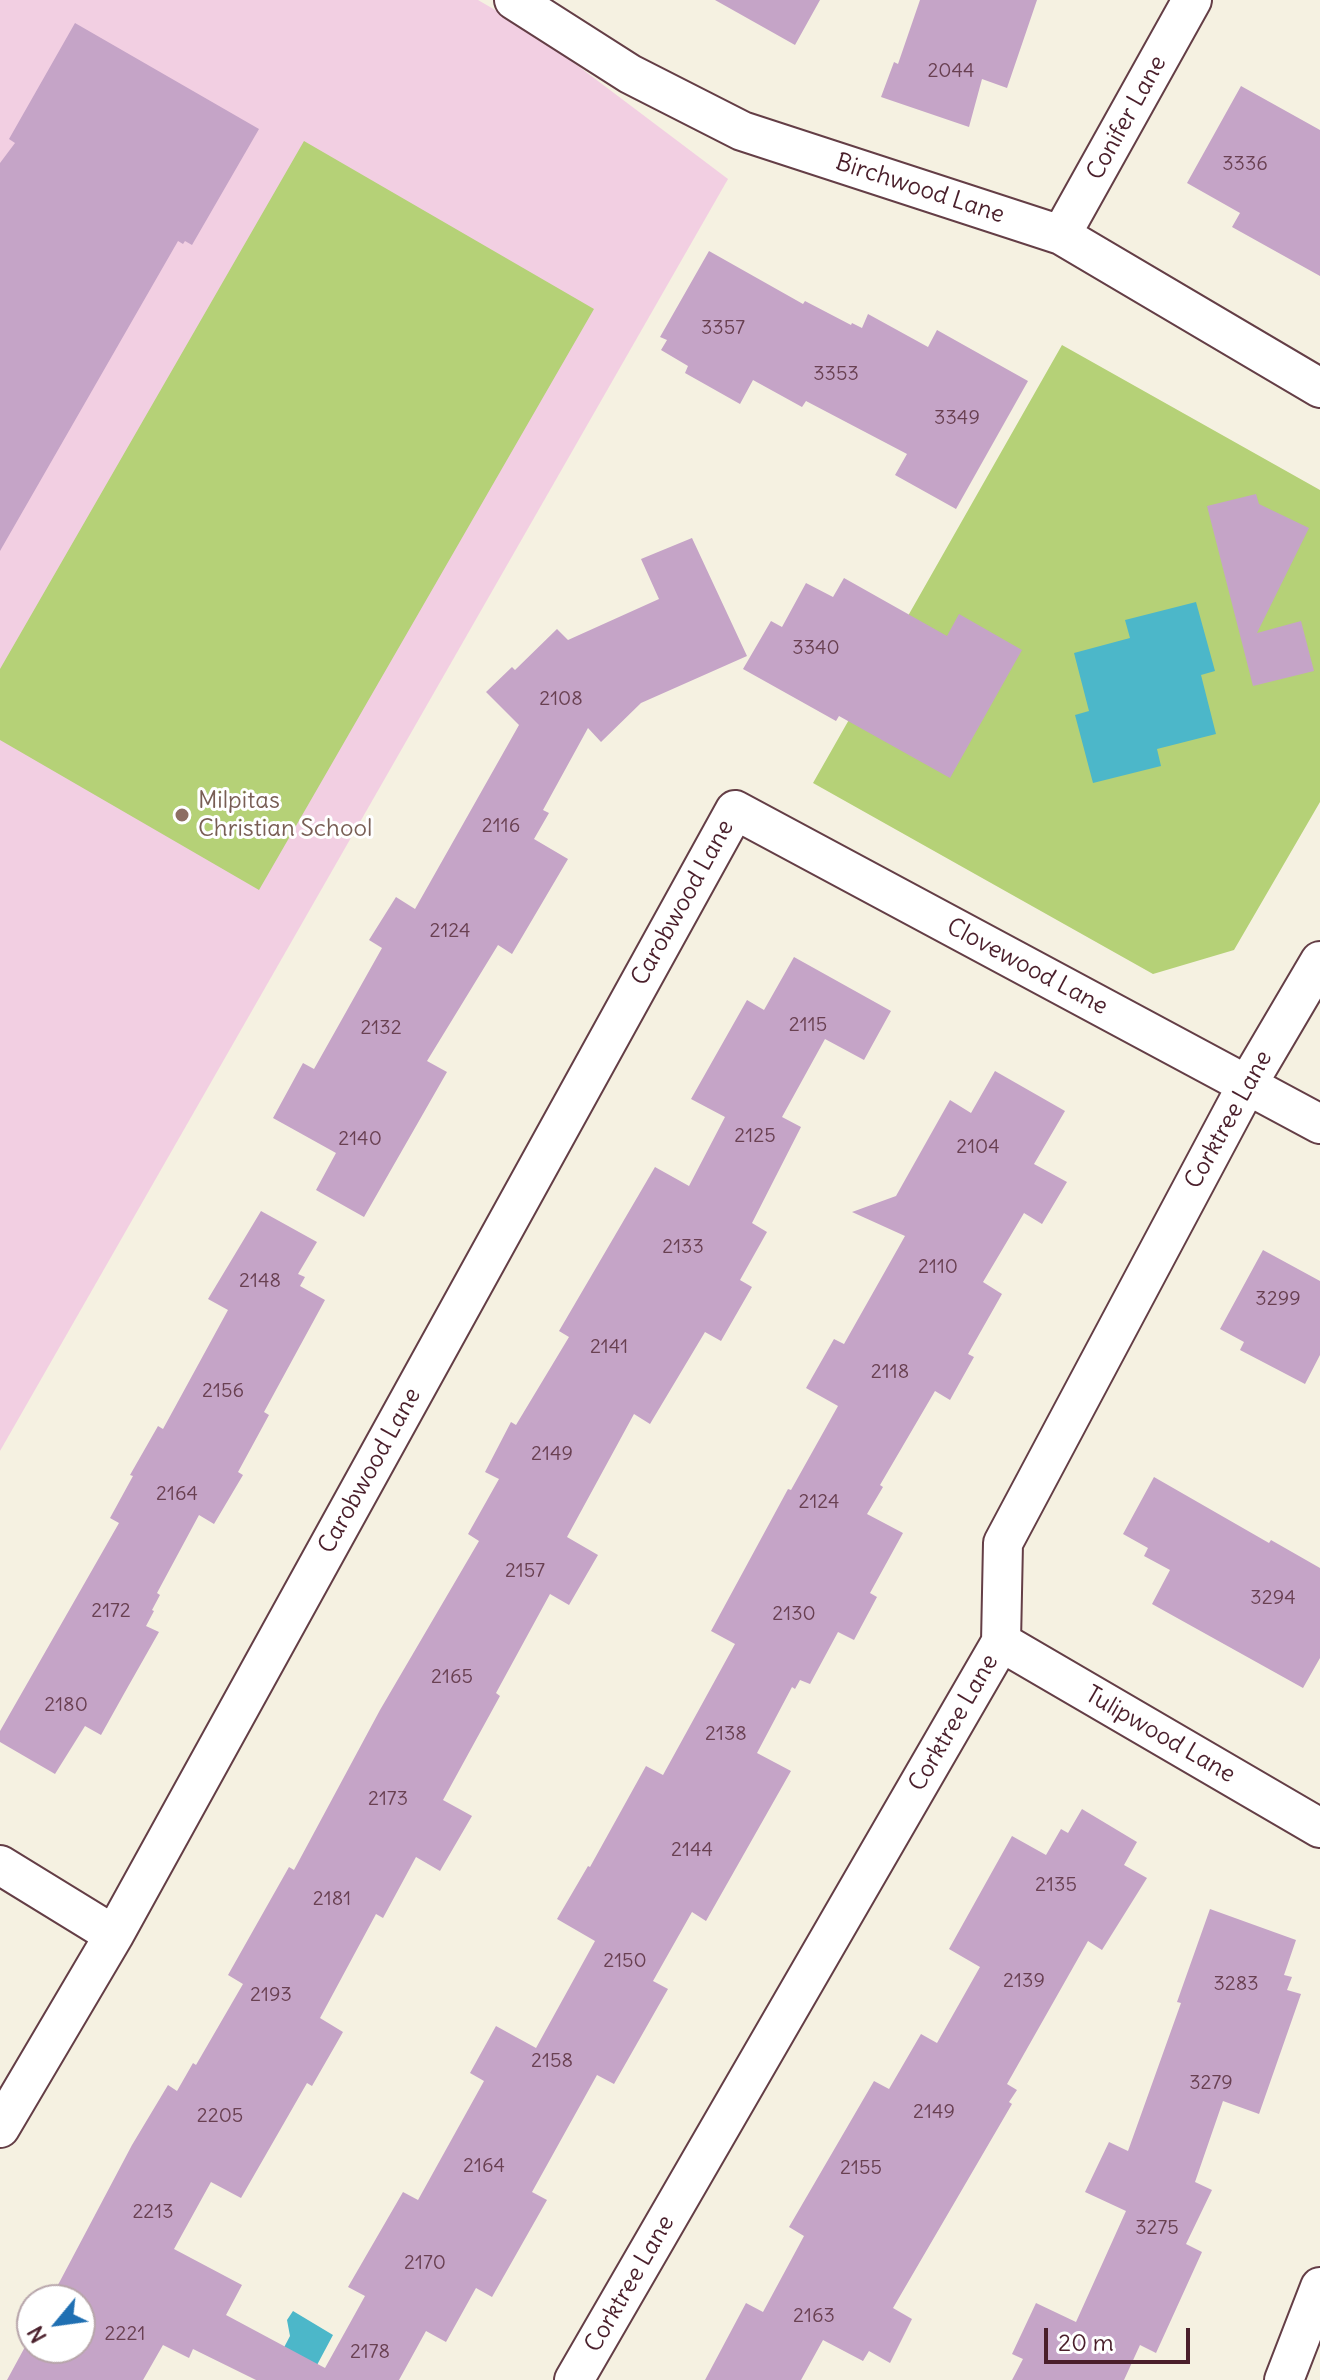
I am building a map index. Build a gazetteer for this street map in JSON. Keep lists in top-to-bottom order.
{
  "streets": {
    "street": [
      "Conifer Lane",
      "Birchwood Lane",
      "Carobwood Lane",
      "Clovewood Lane",
      "Corktree Lane",
      "Tulipwood Lane"
    ]
  },
  "crossings": [
    ["Conifer Lane", "Birchwood Lane"],
    ["Carobwood Lane", "Clovewood Lane"],
    ["Clovewood Lane", "Corktree Lane"],
    ["Corktree Lane", "Tulipwood Lane"]
  ],
  "places": ["Milpitas Christian School"],
  "house_numbers": [
    "2044",
    "3336",
    "3357",
    "3353",
    "3349",
    "3340",
    "2108",
    "2116",
    "2124",
    "2115",
    "2132",
    "2125",
    "2140",
    "2104",
    "2133",
    "2110",
    "2148",
    "3299",
    "2141",
    "2118",
    "2156",
    "2149",
    "2164",
    "2124",
    "2157",
    "3294",
    "2172",
    "2130",
    "2165",
    "2180",
    "2138",
    "2173",
    "2144",
    "2135",
    "2181",
    "2150",
    "2139",
    "3283",
    "2193",
    "2158",
    "3279",
    "2149",
    "2205",
    "2164",
    "2155",
    "2213",
    "3275",
    "2170",
    "2163",
    "2221",
    "2178"
  ],
  "scale_bar": "20 m",
  "north": "bottom left"
}
